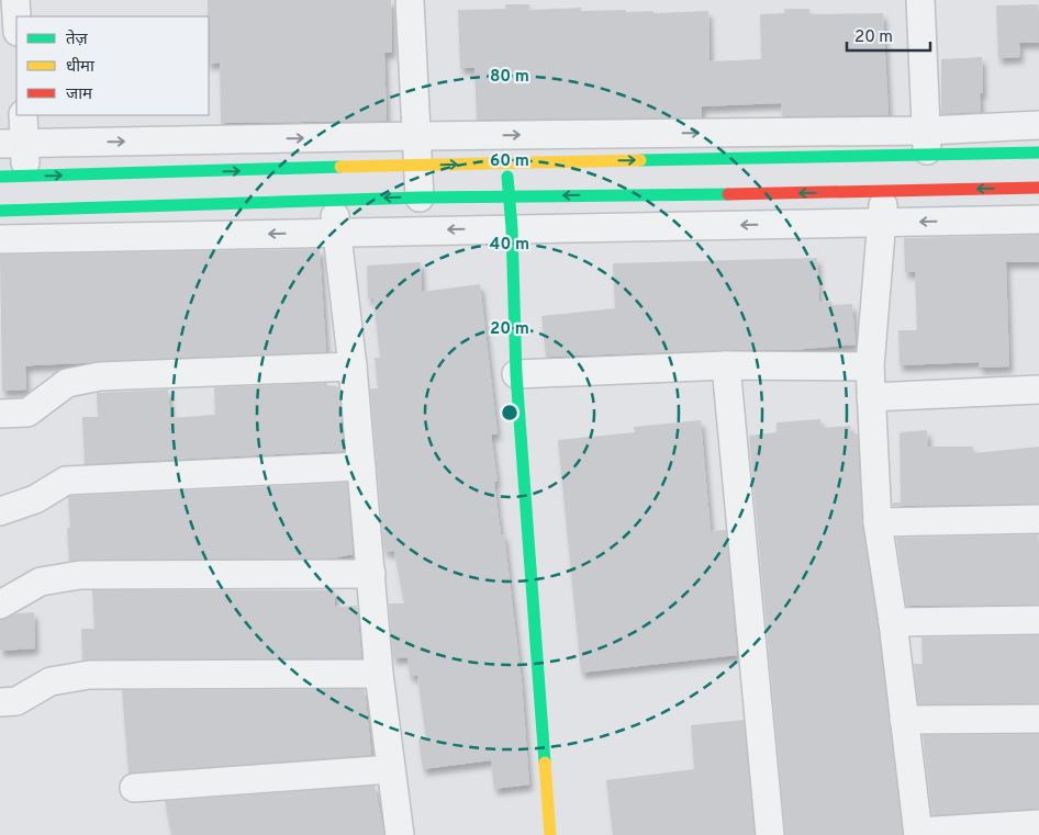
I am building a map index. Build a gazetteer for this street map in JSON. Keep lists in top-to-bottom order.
{
  "legend": ["तेज़", "धीमा", "जाम"],
  "scale_bar": "20 m",
  "rings": [
    "80 m",
    "60 m",
    "40 m",
    "20 m"
  ]
}
